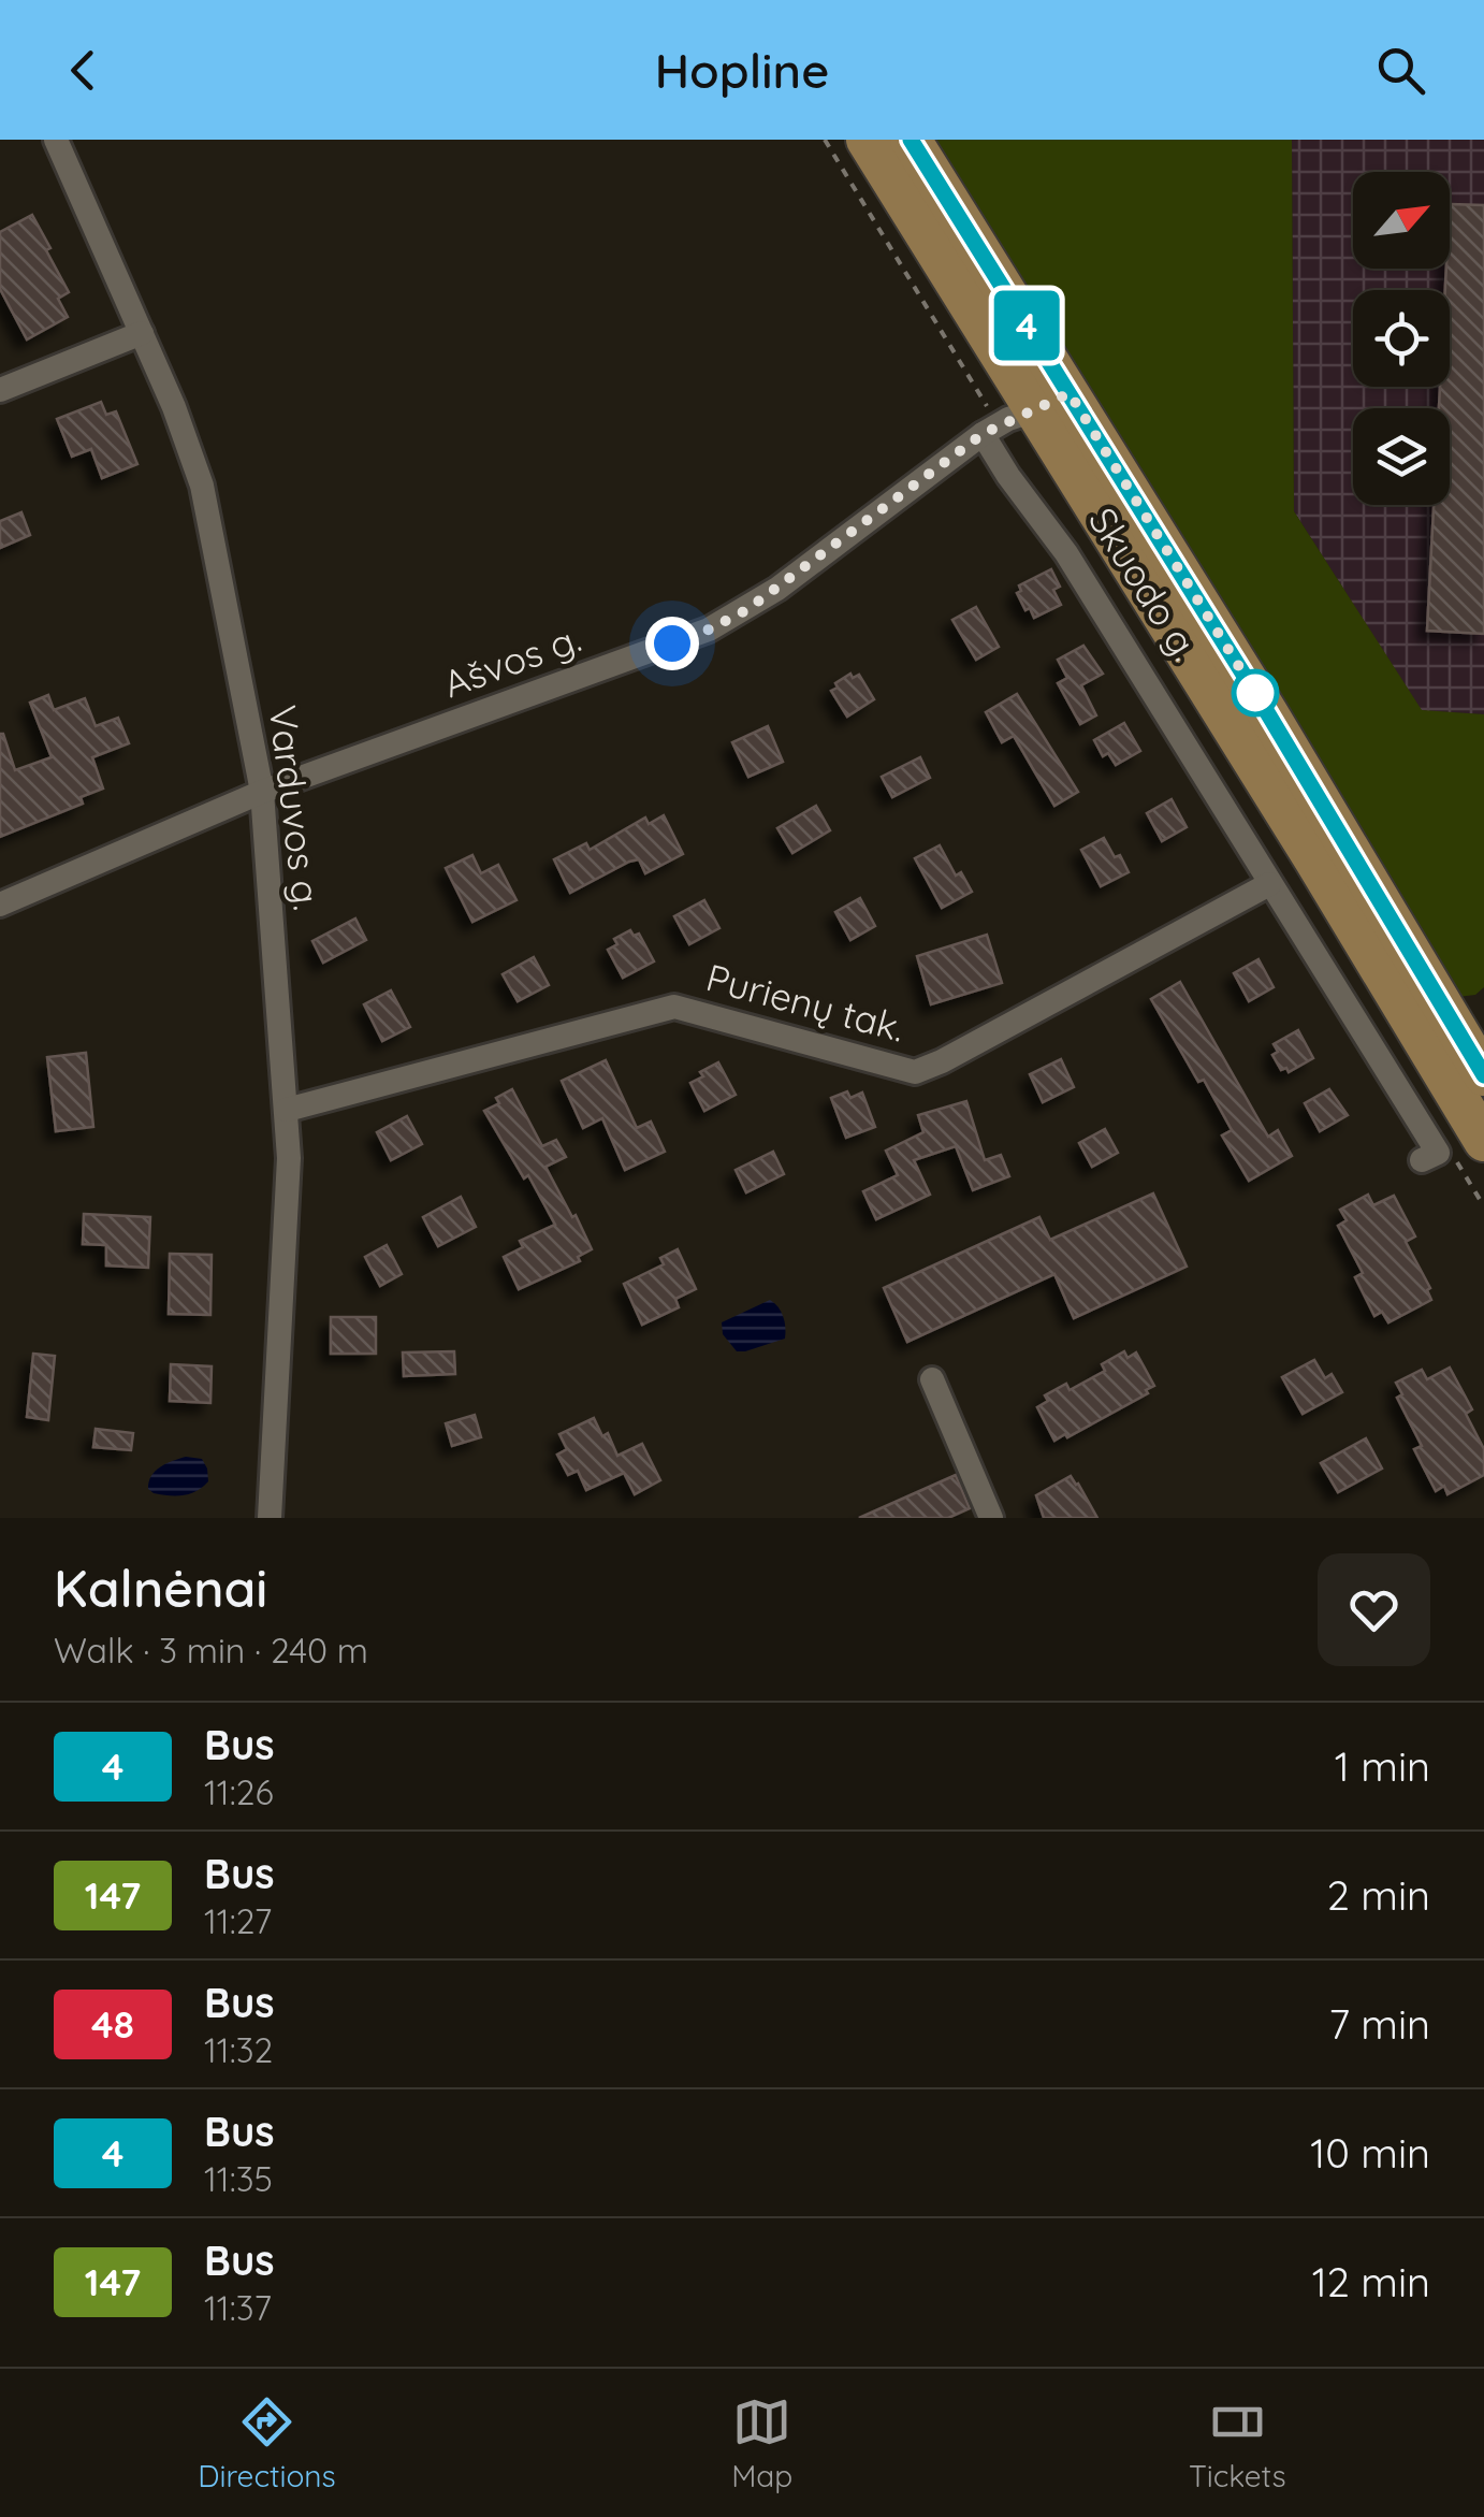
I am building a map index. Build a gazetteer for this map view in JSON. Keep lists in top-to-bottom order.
{
  "streets": {
    "main road": ["Skuodo g."],
    "street": ["Ašvos g.", "Varduvos g.", "Purienų tak."]
  },
  "crossings": [
    ["Skuodo g.", "Ašvos g."],
    ["Ašvos g.", "Varduvos g."],
    ["Varduvos g.", "Purienų tak."]
  ],
  "lines": ["bus line 4"],
  "north": "top right",
  "page": {
    "header": "Hopline",
    "on_map": "4",
    "heading": ["Kalnėnai", "Walk · 3 min · 240 m"],
    "list": [
      {
        "mark": "4",
        "name": "Bus",
        "note": "11:26",
        "value": "1 min"
      },
      {
        "mark": "147",
        "name": "Bus",
        "note": "11:27",
        "value": "2 min"
      },
      {
        "mark": "48",
        "name": "Bus",
        "note": "11:32",
        "value": "7 min"
      },
      {
        "mark": "4",
        "name": "Bus",
        "note": "11:35",
        "value": "10 min"
      },
      {
        "mark": "147",
        "name": "Bus",
        "note": "11:37",
        "value": "12 min"
      }
    ],
    "tabs": ["Directions", "Map", "Tickets"]
  }
}
